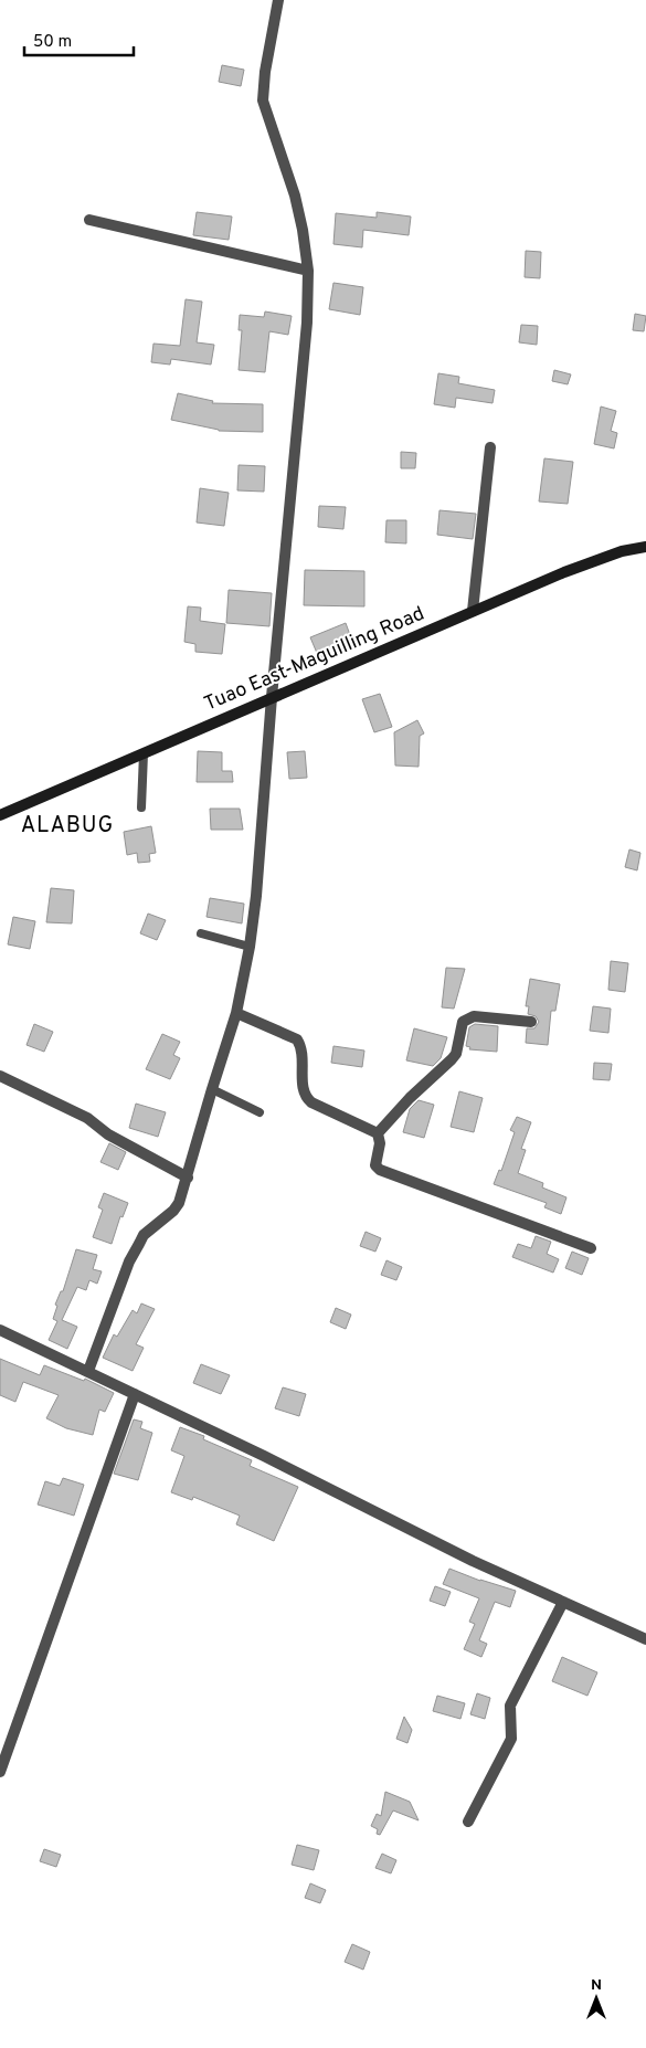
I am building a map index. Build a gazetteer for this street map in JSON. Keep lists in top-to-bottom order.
{
  "streets": {
    "main road": ["Tuao East-Maguilling Road"]
  },
  "districts": ["ALABUG"],
  "scale_bar": "50 m",
  "north": "top"
}
